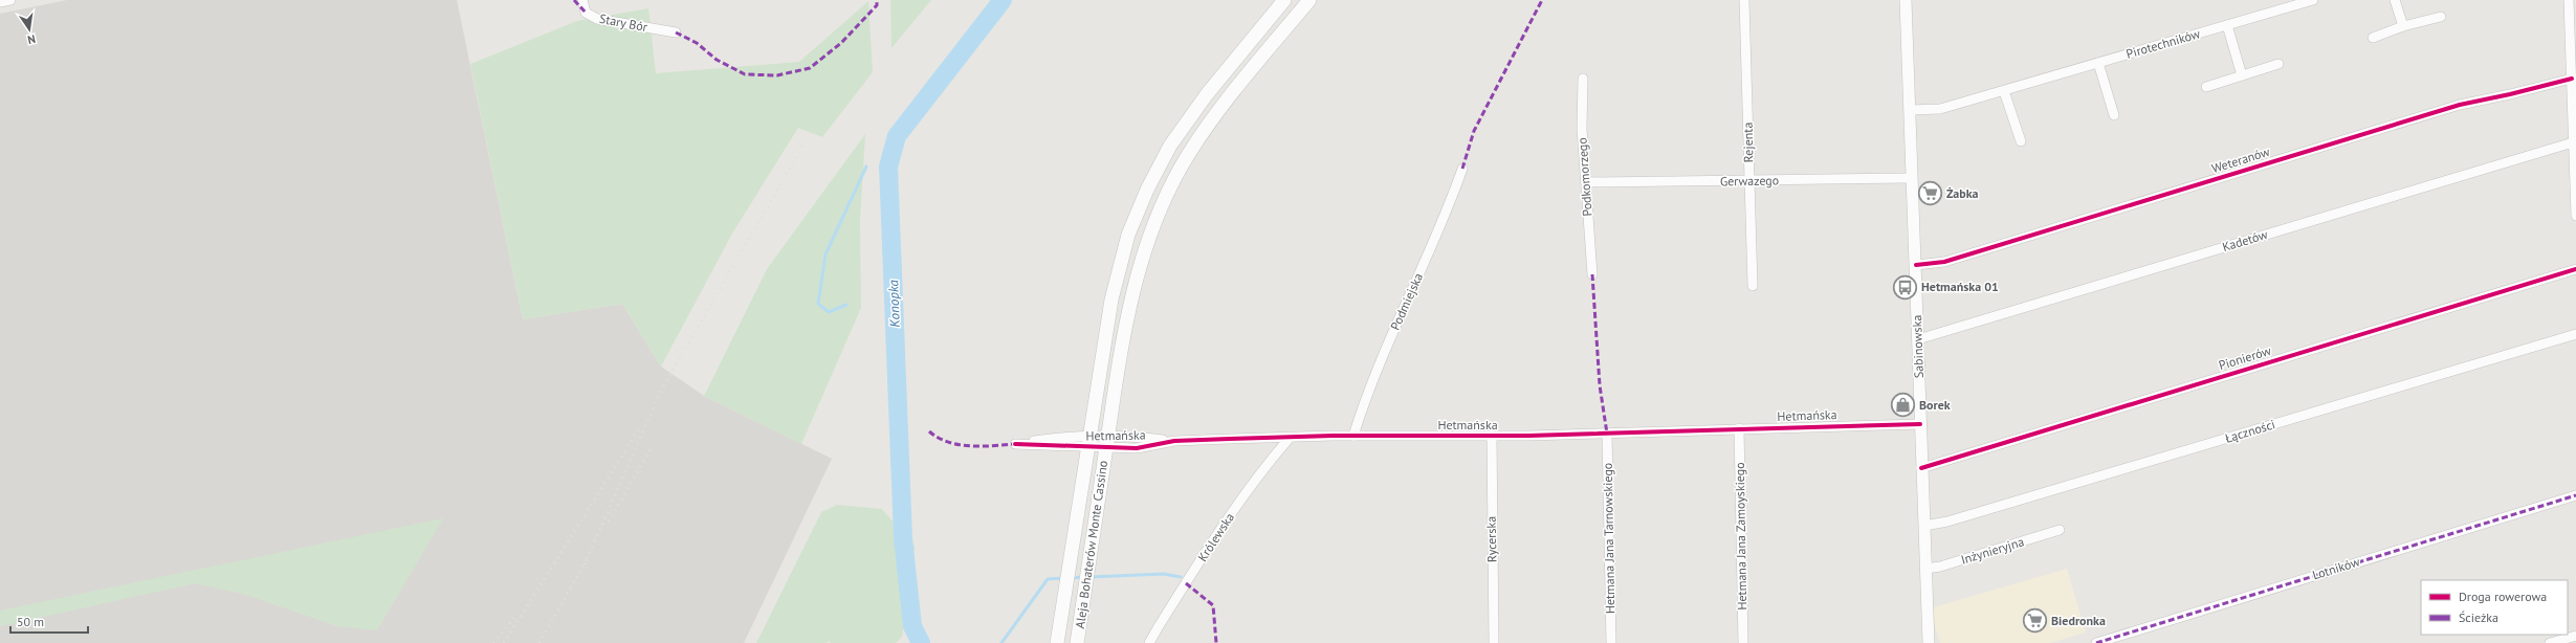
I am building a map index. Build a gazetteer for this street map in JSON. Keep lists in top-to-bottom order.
{
  "streets": {
    "main road": ["Aleja Bohaterów Monte Cassino"],
    "street": [
      "Stary Bór",
      "Pirotechników",
      "Rejenta",
      "Weteranów",
      "Podkomorzego",
      "Gerwazego",
      "Kadetów",
      "Podmiejska",
      "Sabinowska",
      "Pionierów",
      "Hetmańska",
      "Łączności",
      "Hetmana Jana Zamoyskiego",
      "Królewska",
      "Hetmana Jana Tarnowskiego",
      "Rycerska",
      "Inżynieryjna",
      "Lotników"
    ]
  },
  "crossings": [
    ["Pirotechników", "Sabinowska"],
    ["Rejenta", "Gerwazego"],
    ["Weteranów", "Sabinowska"],
    ["Podkomorzego", "Gerwazego"],
    ["Gerwazego", "Sabinowska"],
    ["Kadetów", "Sabinowska"],
    ["Podmiejska", "Hetmańska"],
    ["Sabinowska", "Pionierów"],
    ["Sabinowska", "Hetmańska"],
    ["Sabinowska", "Łączności"],
    ["Sabinowska", "Inżynieryjna"],
    ["Hetmańska", "Hetmana Jana Zamoyskiego"],
    ["Hetmańska", "Królewska"],
    ["Hetmańska", "Hetmana Jana Tarnowskiego"],
    ["Hetmańska", "Rycerska"],
    ["Hetmańska", "Aleja Bohaterów Monte Cassino"]
  ],
  "water": ["Konopka"],
  "places": {
    "supermarket": ["Żabka", "Biedronka"],
    "bus stop": ["Hetmańska 01"],
    "shop": ["Borek"]
  },
  "legend": ["Droga rowerowa", "Ścieżka"],
  "scale_bar": "50 m",
  "north": "bottom"
}
